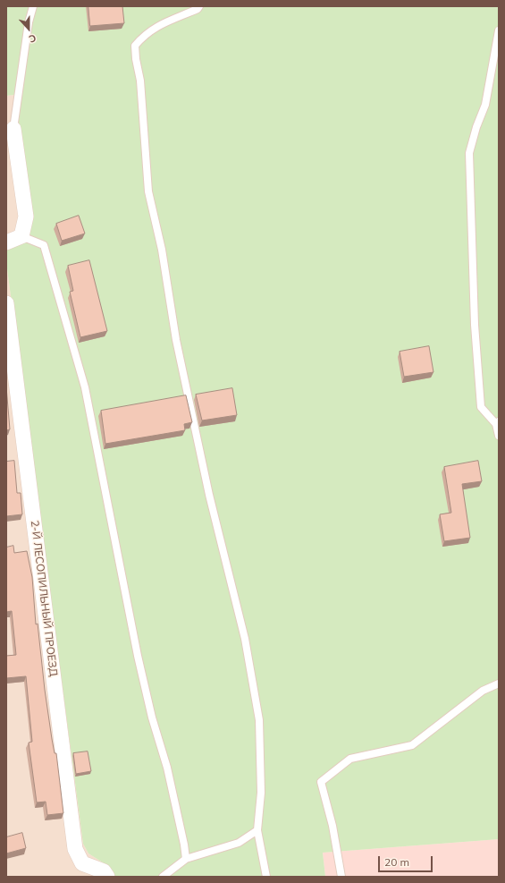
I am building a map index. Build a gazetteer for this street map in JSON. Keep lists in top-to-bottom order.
{
  "streets": {
    "street": ["2-Й ЛЕСОПИЛЬНЫЙ ПРОЕЗД"]
  },
  "scale_bar": "20 m",
  "north": "bottom"
}
